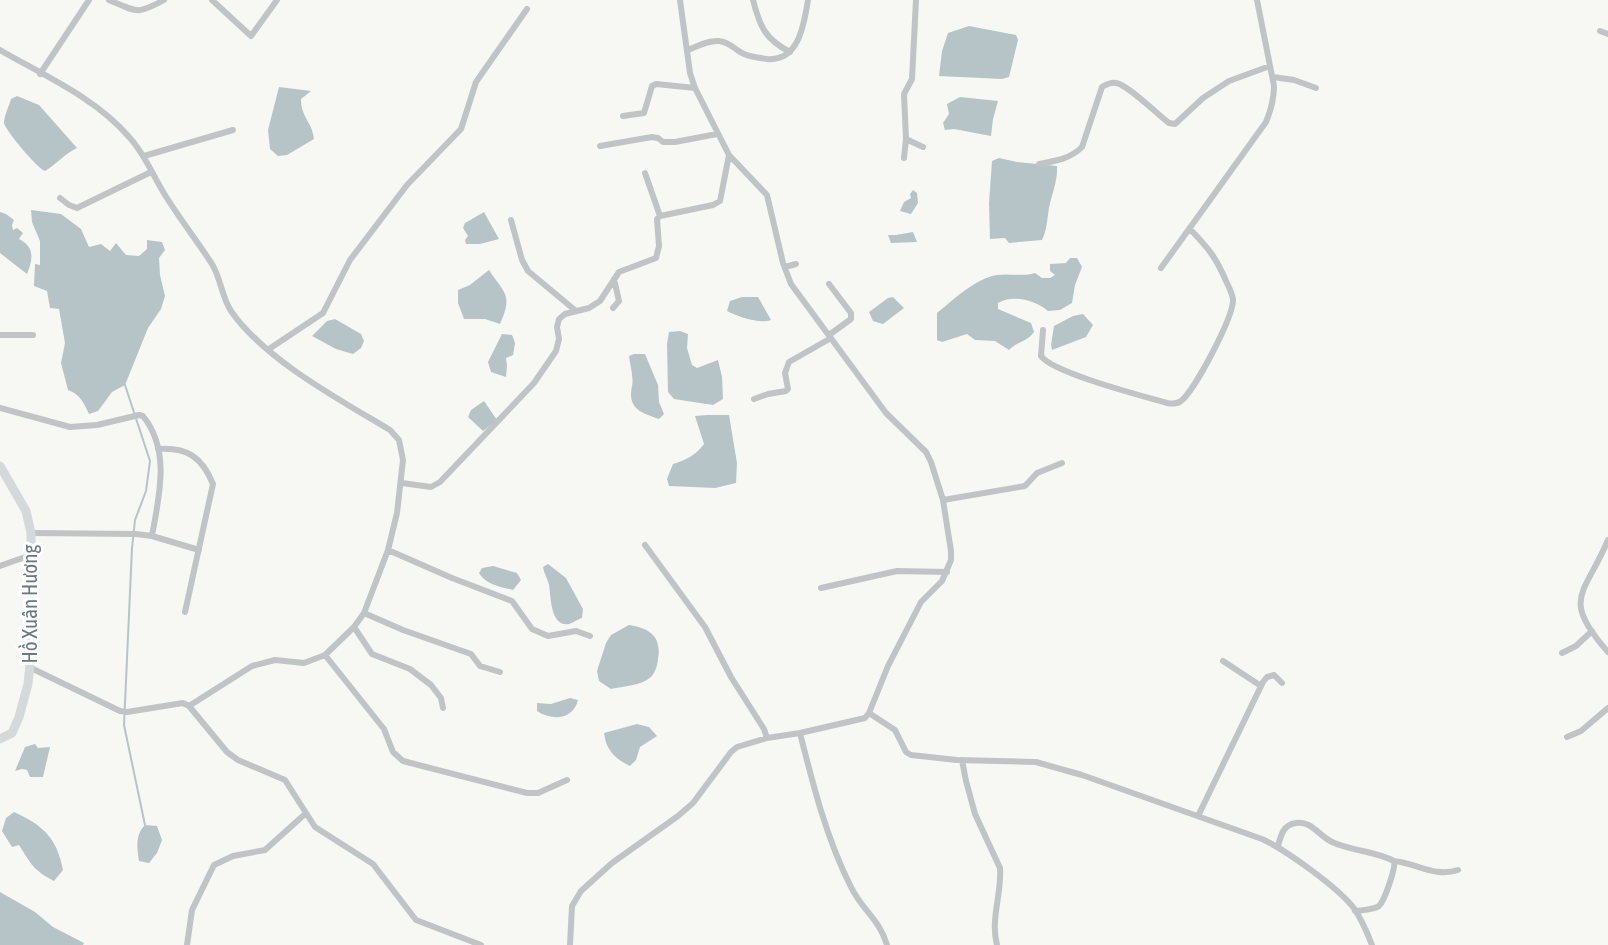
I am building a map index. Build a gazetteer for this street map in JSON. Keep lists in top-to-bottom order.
{
  "streets": {
    "street": ["Hồ Xuân Hương"]
  }
}
